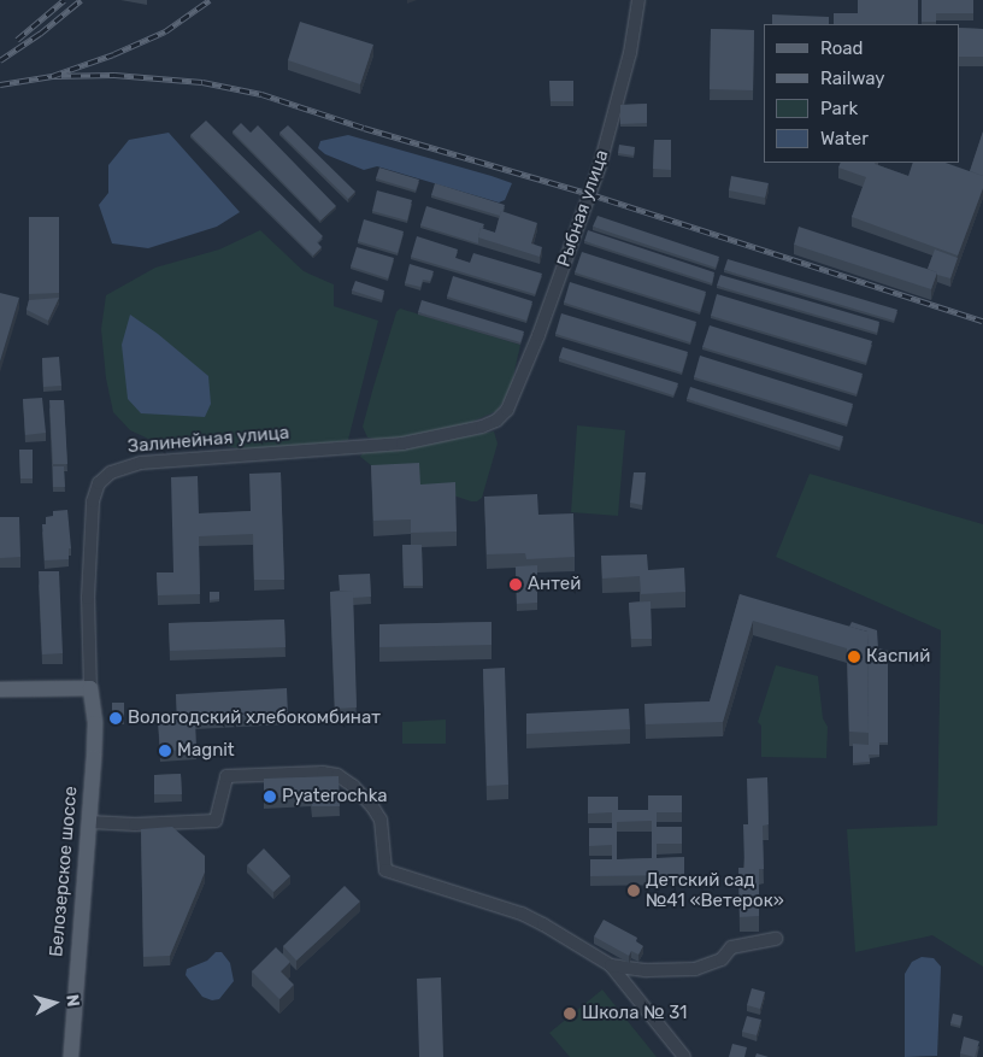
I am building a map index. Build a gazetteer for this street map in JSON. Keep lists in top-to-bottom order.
{
  "streets": {
    "main road": ["Белозерское шоссе"],
    "street": ["Рыбная улица", "Залинейная улица"]
  },
  "crossings": [
    ["Рыбная улица", "Залинейная улица"],
    ["Залинейная улица", "Белозерское шоссе"]
  ],
  "places": [
    "Антей",
    "Каспий",
    "Вологодский хлебокомбинат",
    "Magnit",
    "Pyaterochka",
    "Детский сад №41 «Ветерок»",
    "Школа № 31"
  ],
  "legend": [
    "Road",
    "Railway",
    "Park",
    "Water"
  ],
  "north": "right"
}
